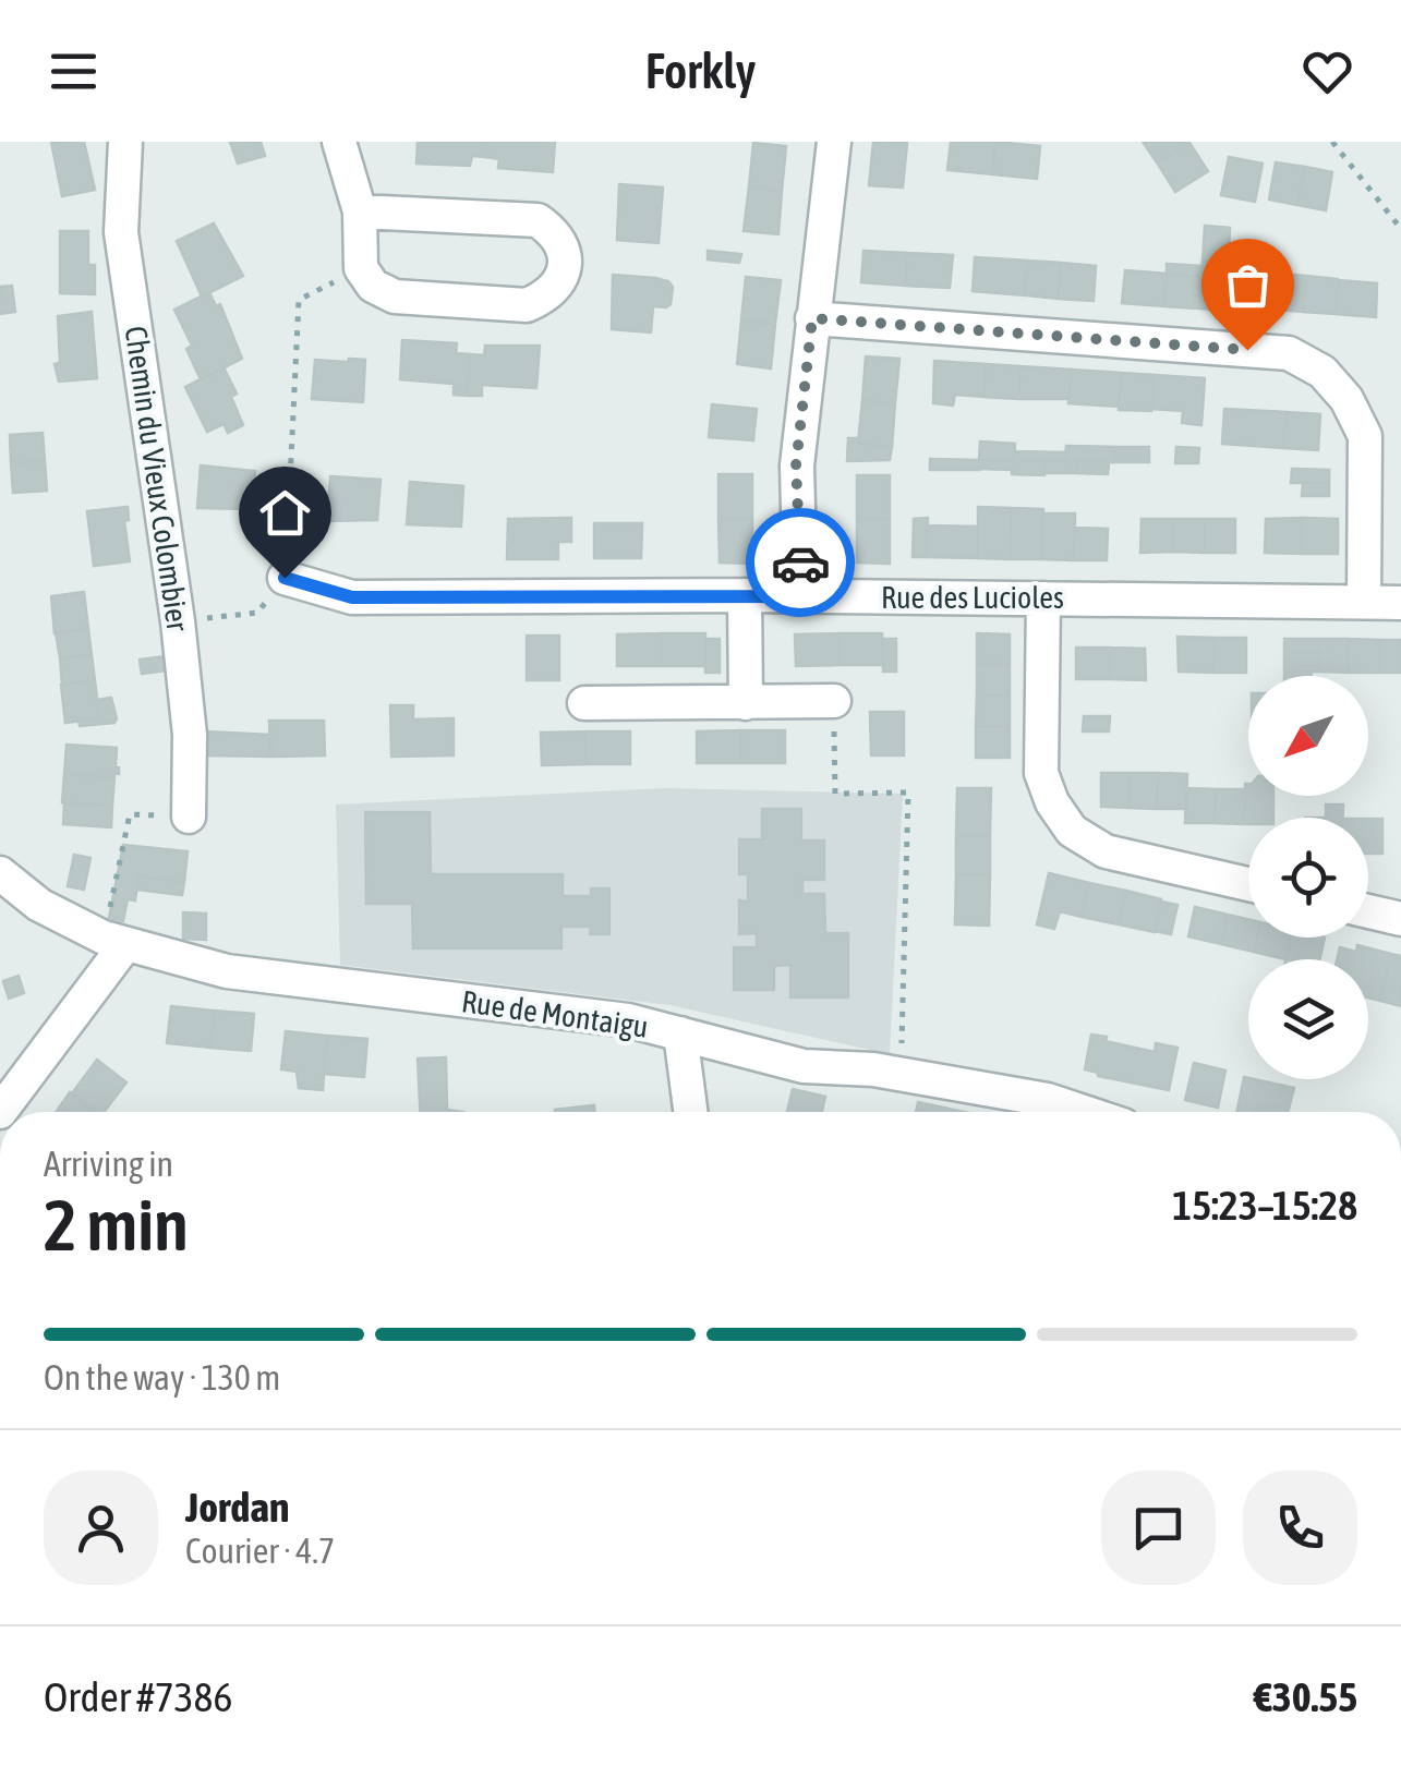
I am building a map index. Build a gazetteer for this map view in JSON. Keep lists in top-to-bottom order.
{
  "streets": {
    "street": ["Chemin du Vieux Colombier", "Rue des Lucioles", "Rue de Montaigu"]
  },
  "north": "bottom left",
  "page": {
    "header": "Forkly",
    "heading": ["2 min", "Arriving in", "15:23–15:28"],
    "panel": [
      "Jordan",
      "Courier · 4.7",
      "Order #7386",
      "€30.55"
    ],
    "bar": "On the way · 130 m"
  }
}
